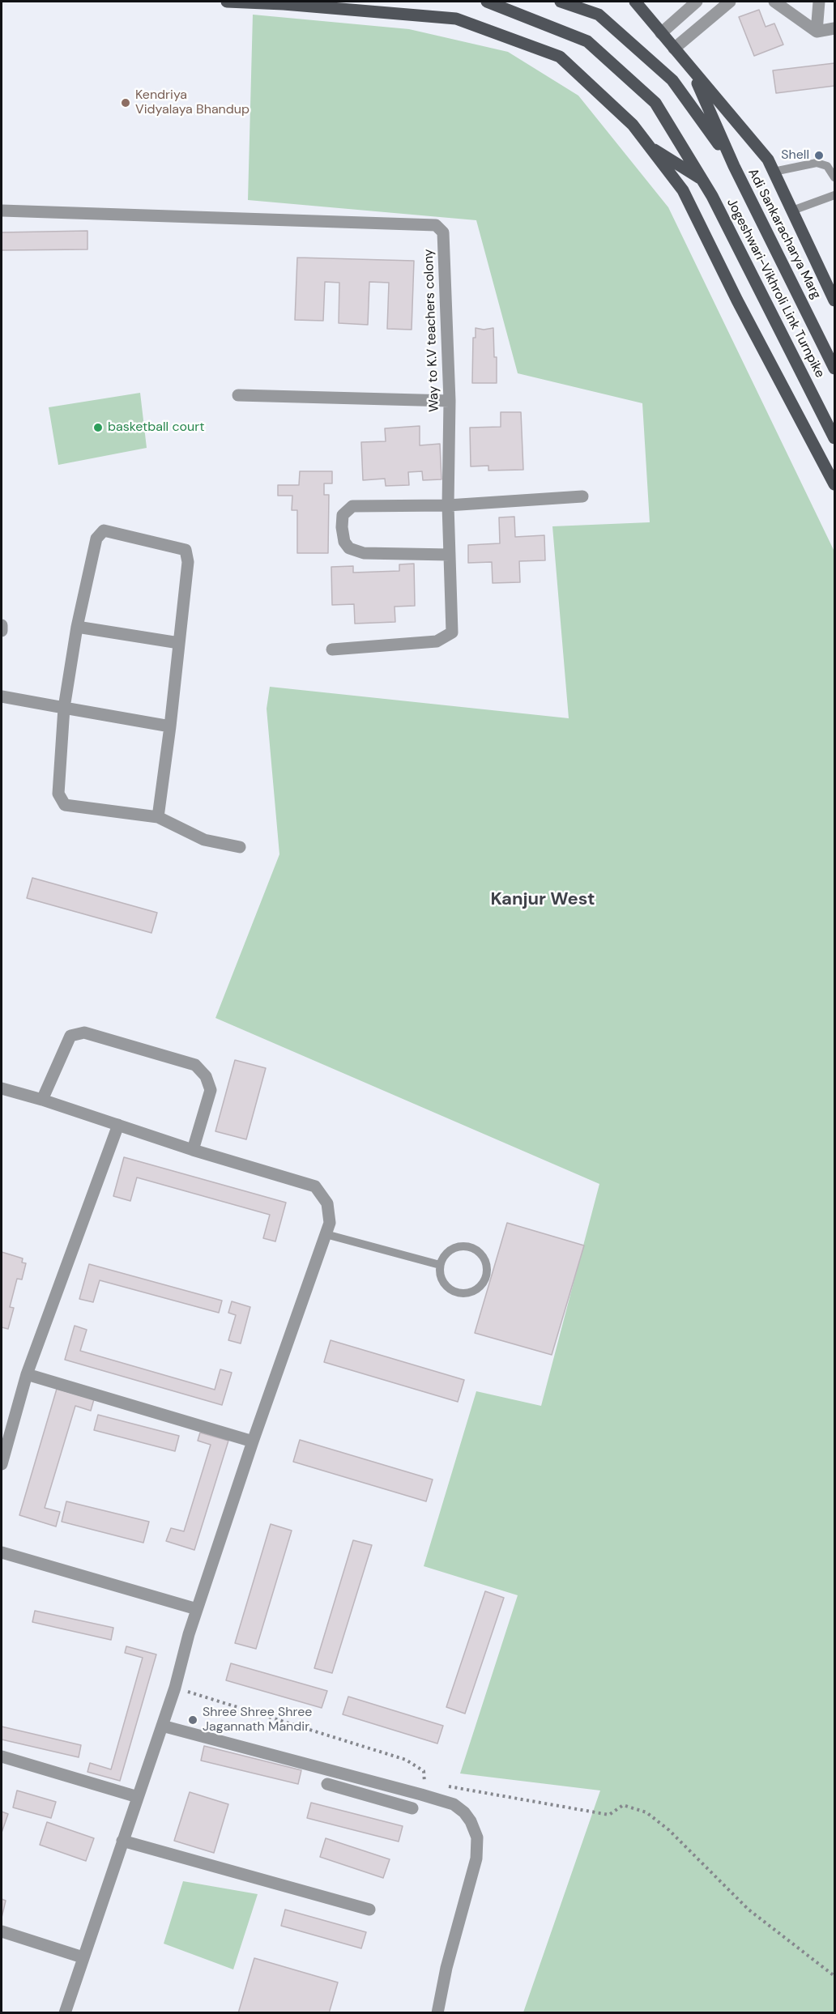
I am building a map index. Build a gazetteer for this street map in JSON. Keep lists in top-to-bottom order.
{
  "streets": {
    "main road": ["Adi Sankaracharya Marg", "Jogeshwari-Vikhroli Link Turnpike"],
    "street": ["Way to K.V teachers colony"]
  },
  "districts": ["Kanjur West"],
  "places": [
    "Kendriya Vidyalaya Bhandup",
    "Shell",
    "basketball court",
    "Shree Shree Shree Jagannath Mandir"
  ]
}
